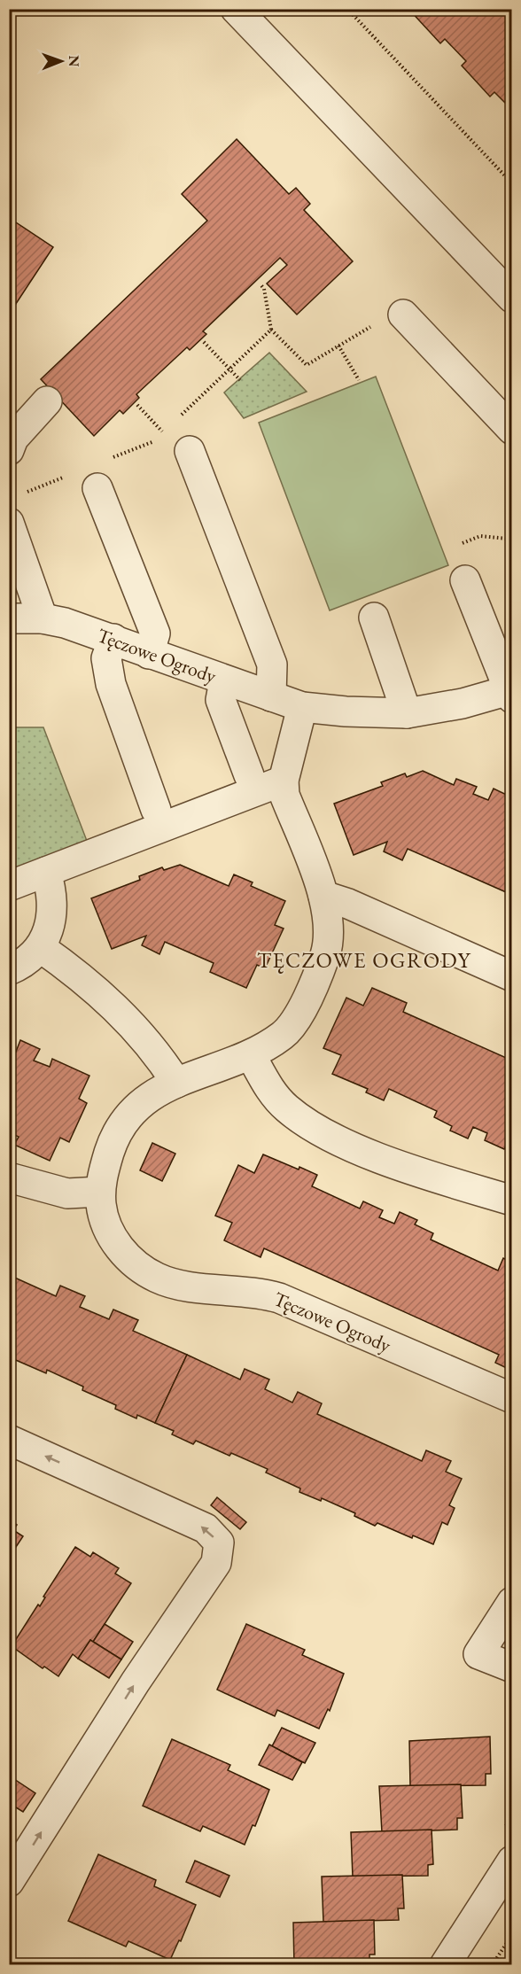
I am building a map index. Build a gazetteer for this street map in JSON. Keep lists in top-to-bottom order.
{
  "streets": {
    "street": ["Tęczowe Ogrody"]
  },
  "districts": ["TĘCZOWE OGRODY"],
  "north": "right"
}
